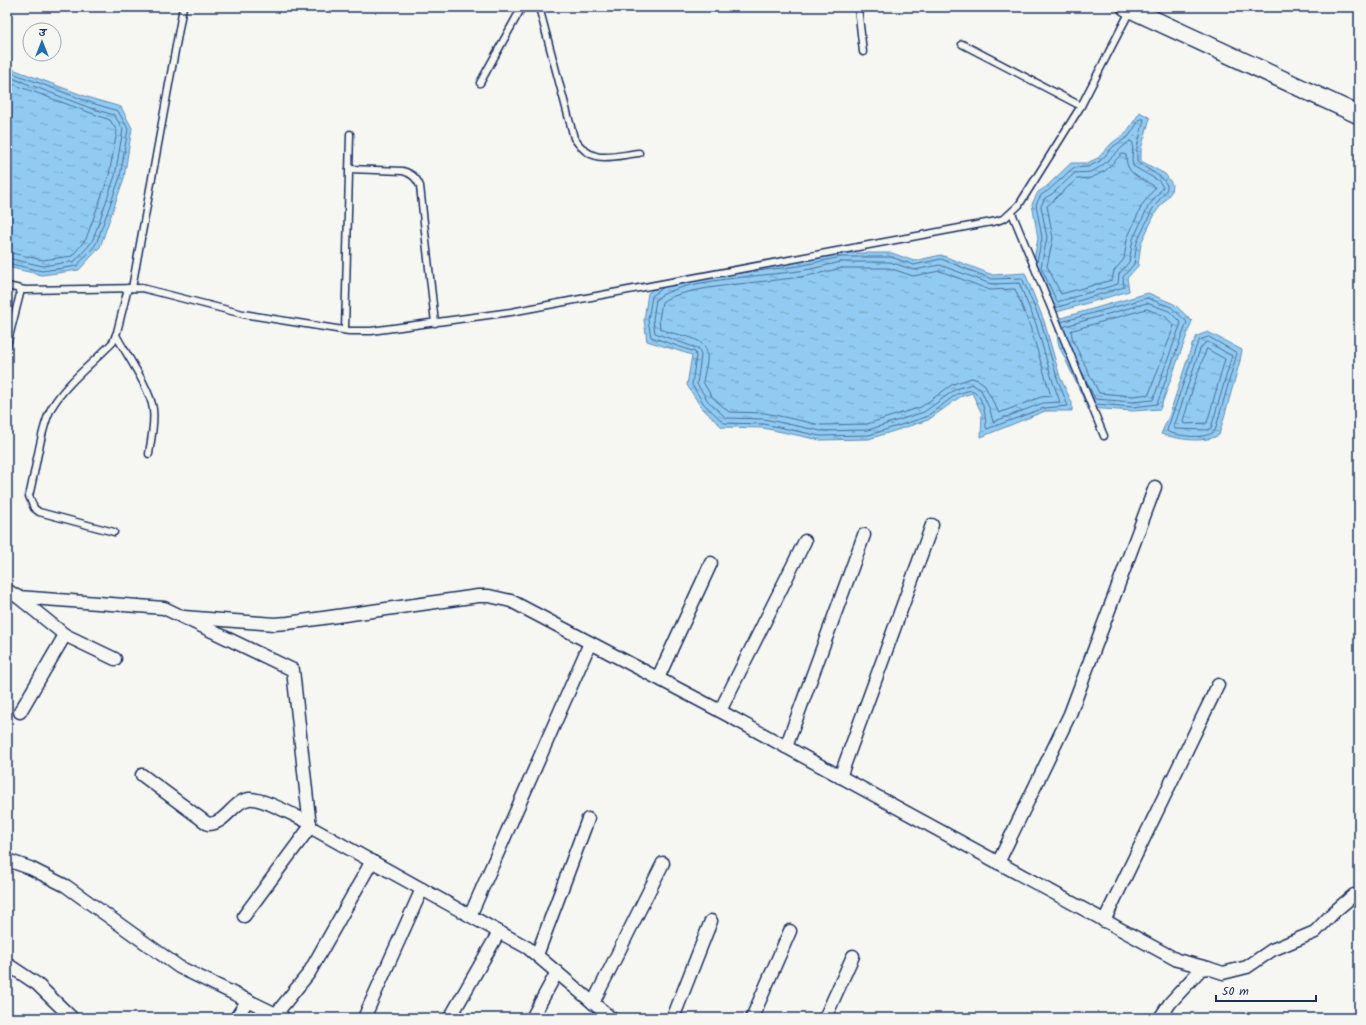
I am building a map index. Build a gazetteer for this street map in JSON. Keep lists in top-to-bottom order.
{
  "scale_bar": "50 m",
  "north": "top"
}
